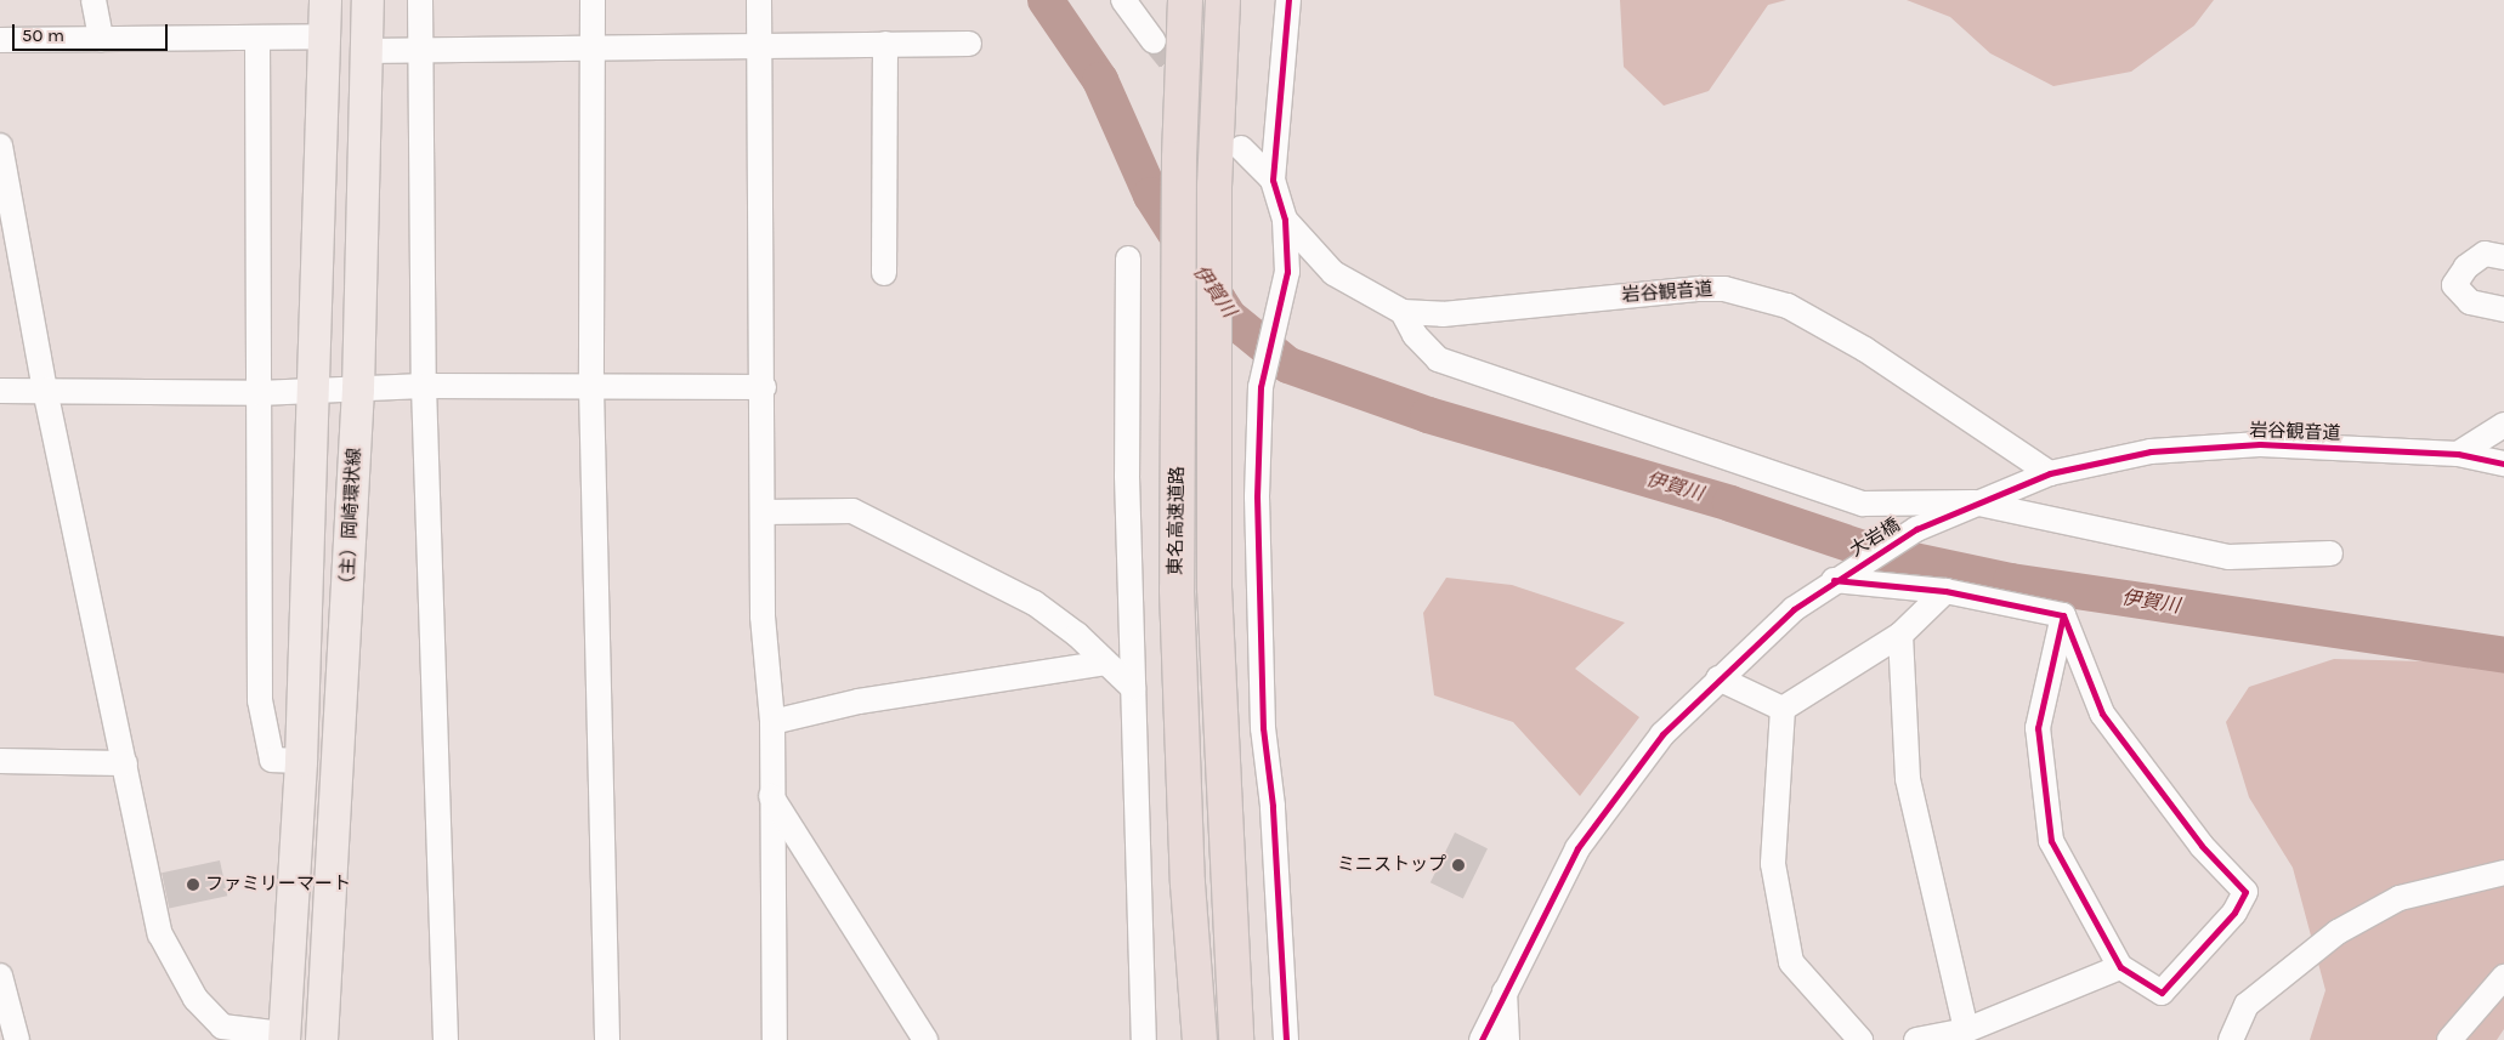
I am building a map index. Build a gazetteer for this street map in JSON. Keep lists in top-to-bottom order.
{
  "streets": {
    "highway": ["東名高速道路"],
    "main road": ["（主）岡崎環状線"],
    "street": ["岩谷観音道", "大岩橋"]
  },
  "crossings": [
    ["岩谷観音道", "大岩橋"]
  ],
  "water": ["伊賀川"],
  "places": ["ミニストップ", "ファミリーマート"],
  "scale_bar": "50 m"
}
